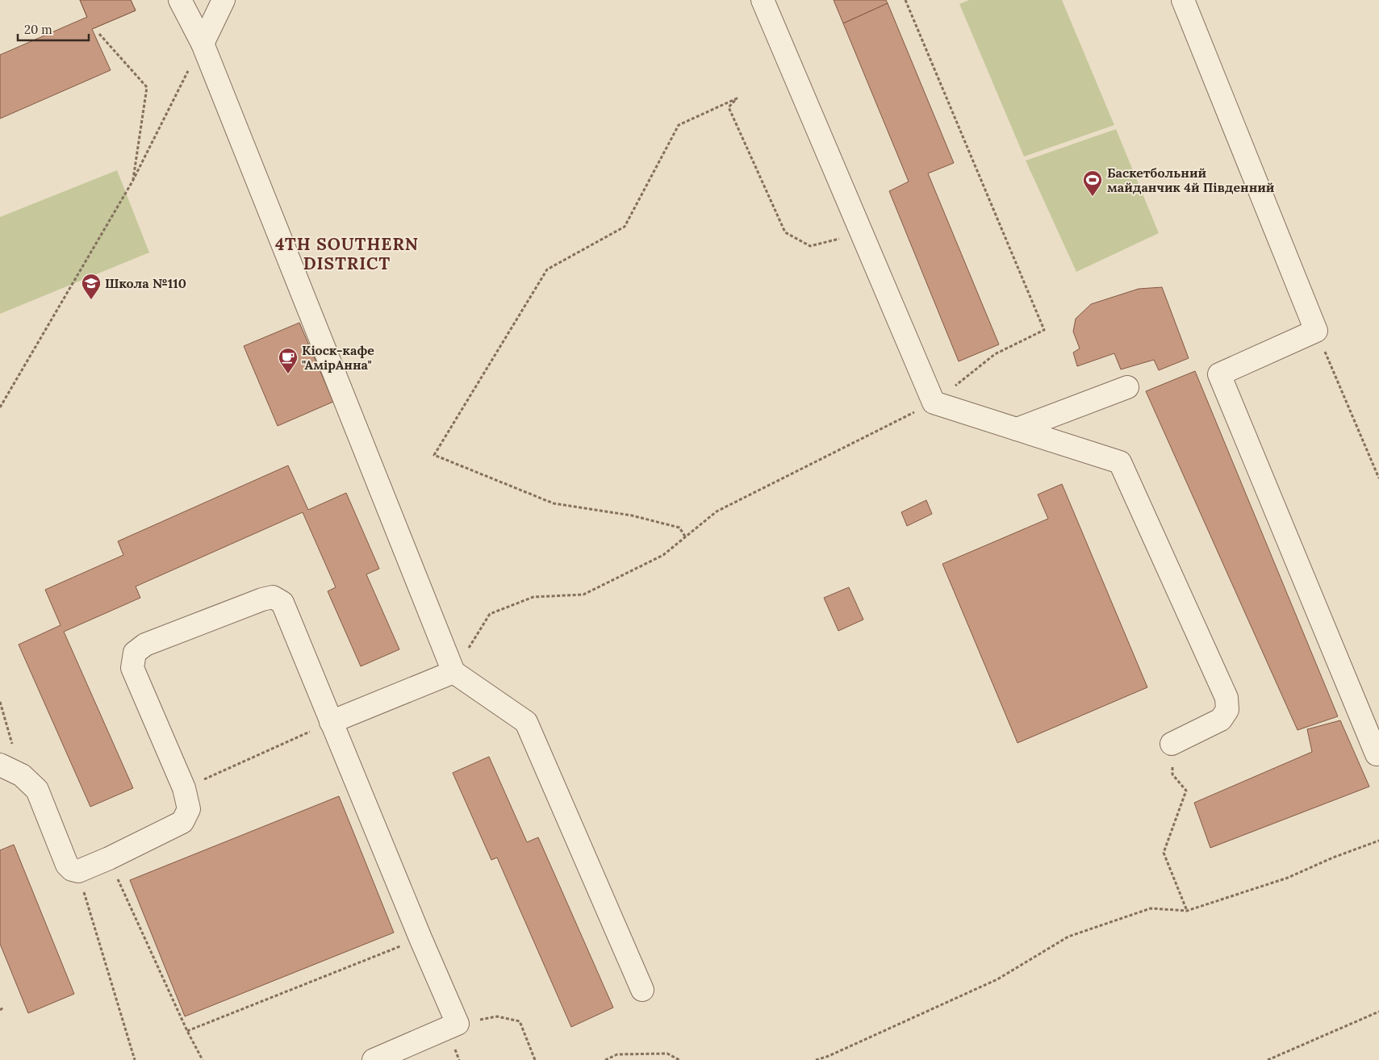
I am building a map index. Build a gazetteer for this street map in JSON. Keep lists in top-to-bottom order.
{
  "districts": ["4TH SOUTHERN DISTRICT"],
  "places": {
    "sports": ["Баскетбольний майданчик 4й Південний"],
    "school or university": ["Школа №110"],
    "cafe": ["Кіоск-кафе \"АмірАнна\""]
  },
  "scale_bar": "20 m"
}
